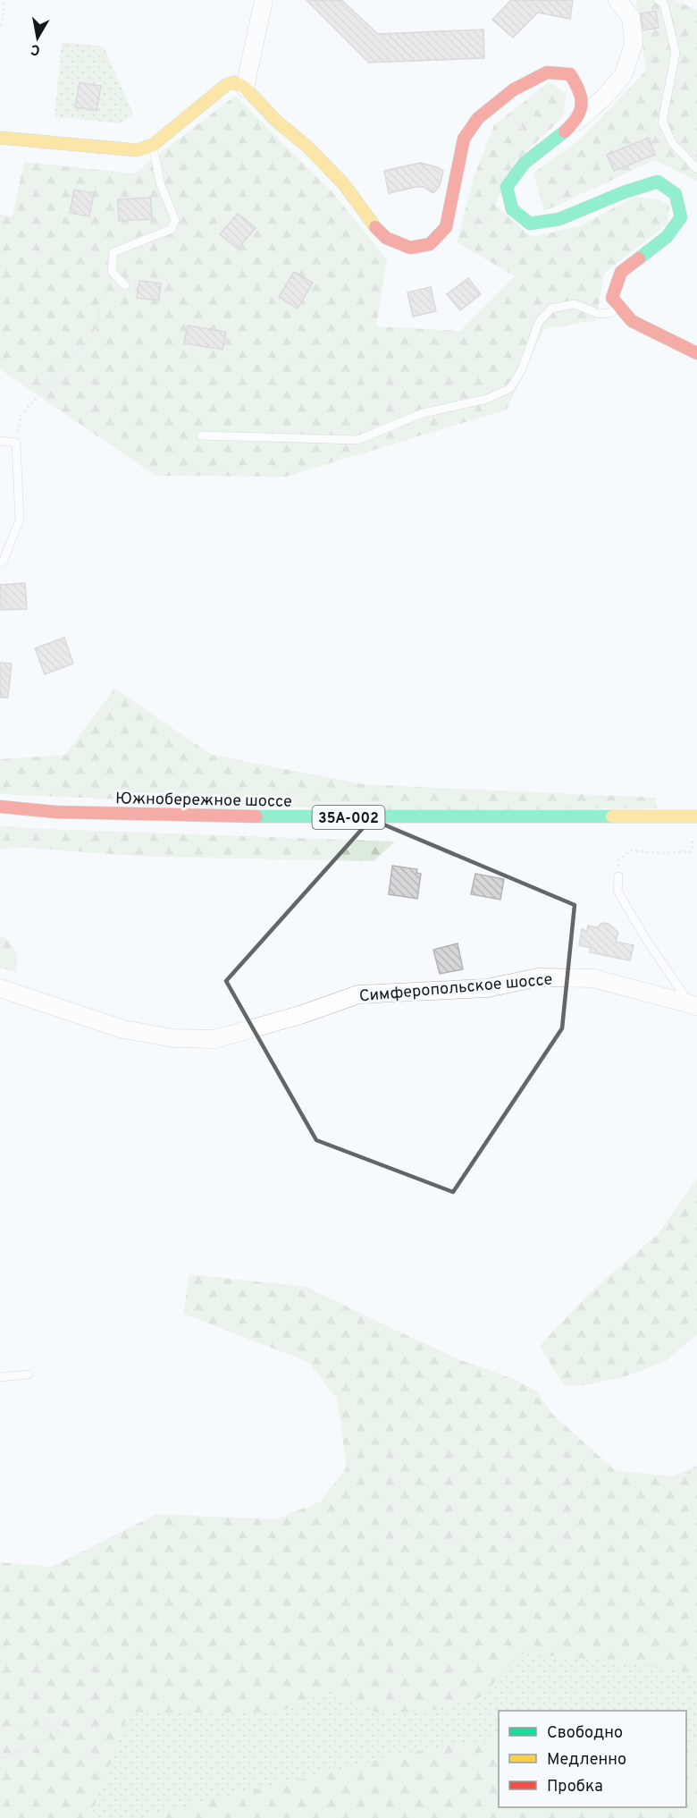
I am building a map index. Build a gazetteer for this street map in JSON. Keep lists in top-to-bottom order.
{
  "streets": {
    "main road": ["Южнобережное шоссе", "35А-002"],
    "street": ["Симферопольское шоссе"]
  },
  "legend": ["Свободно", "Медленно", "Пробка"],
  "north": "bottom"
}
